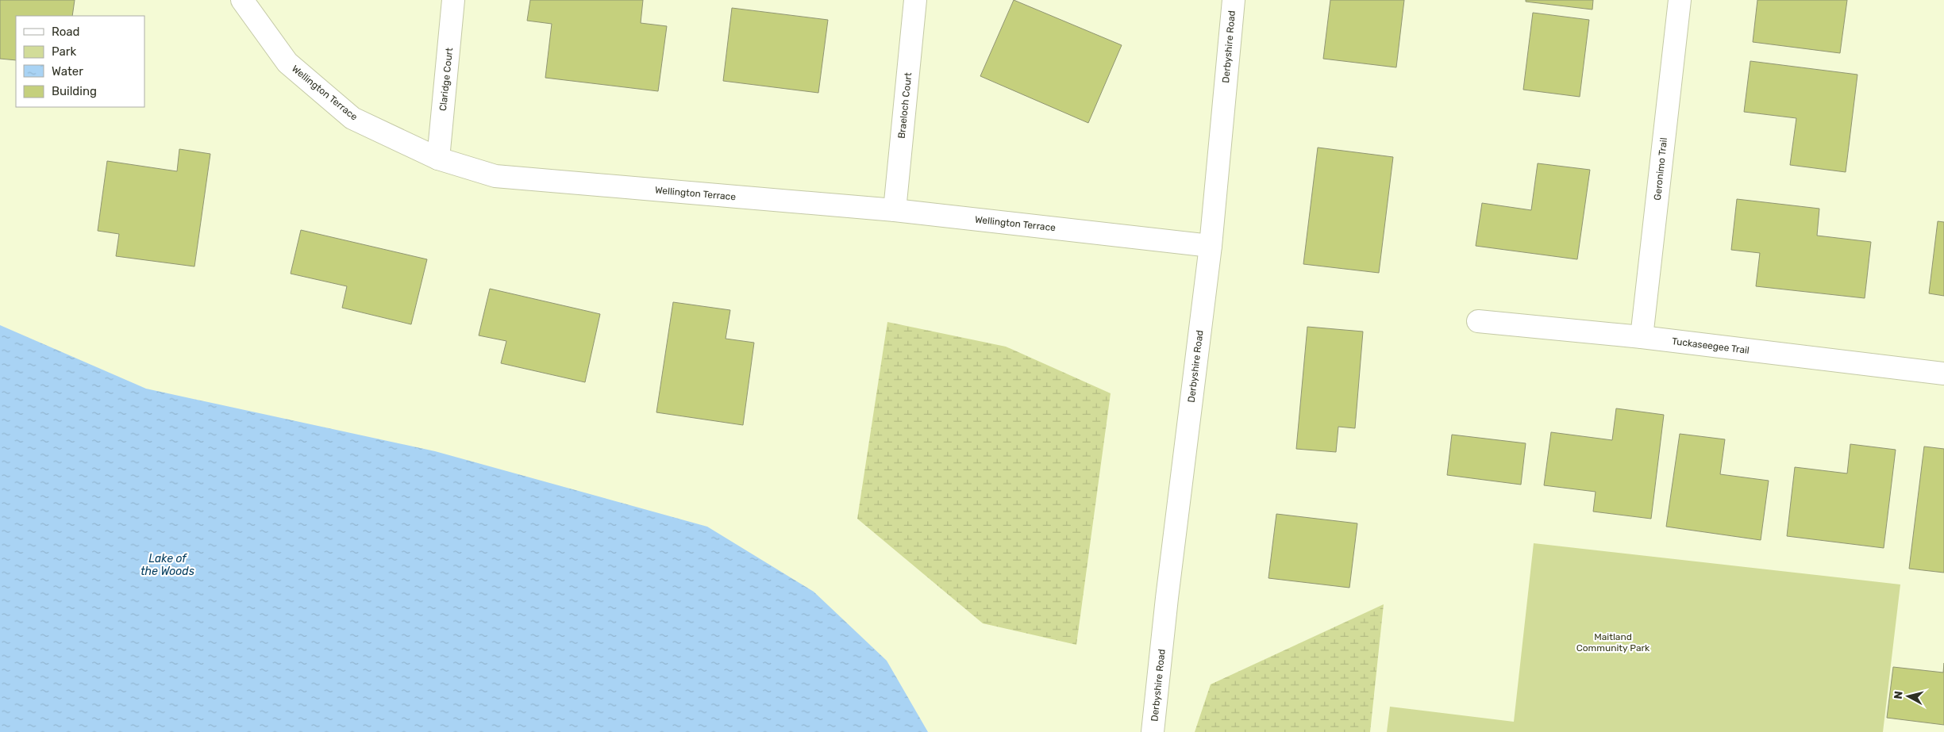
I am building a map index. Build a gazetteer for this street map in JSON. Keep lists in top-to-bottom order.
{
  "streets": {
    "street": [
      "Derbyshire Road",
      "Claridge Court",
      "Wellington Terrace",
      "Braeloch Court",
      "Geronimo Trail",
      "Tuckaseegee Trail"
    ]
  },
  "crossings": [
    ["Derbyshire Road", "Wellington Terrace"],
    ["Claridge Court", "Wellington Terrace"],
    ["Wellington Terrace", "Braeloch Court"],
    ["Geronimo Trail", "Tuckaseegee Trail"]
  ],
  "water": ["Lake of the Woods"],
  "parks": ["Maitland Community Park"],
  "legend": [
    "Road",
    "Park",
    "Water",
    "Building"
  ],
  "north": "left"
}
